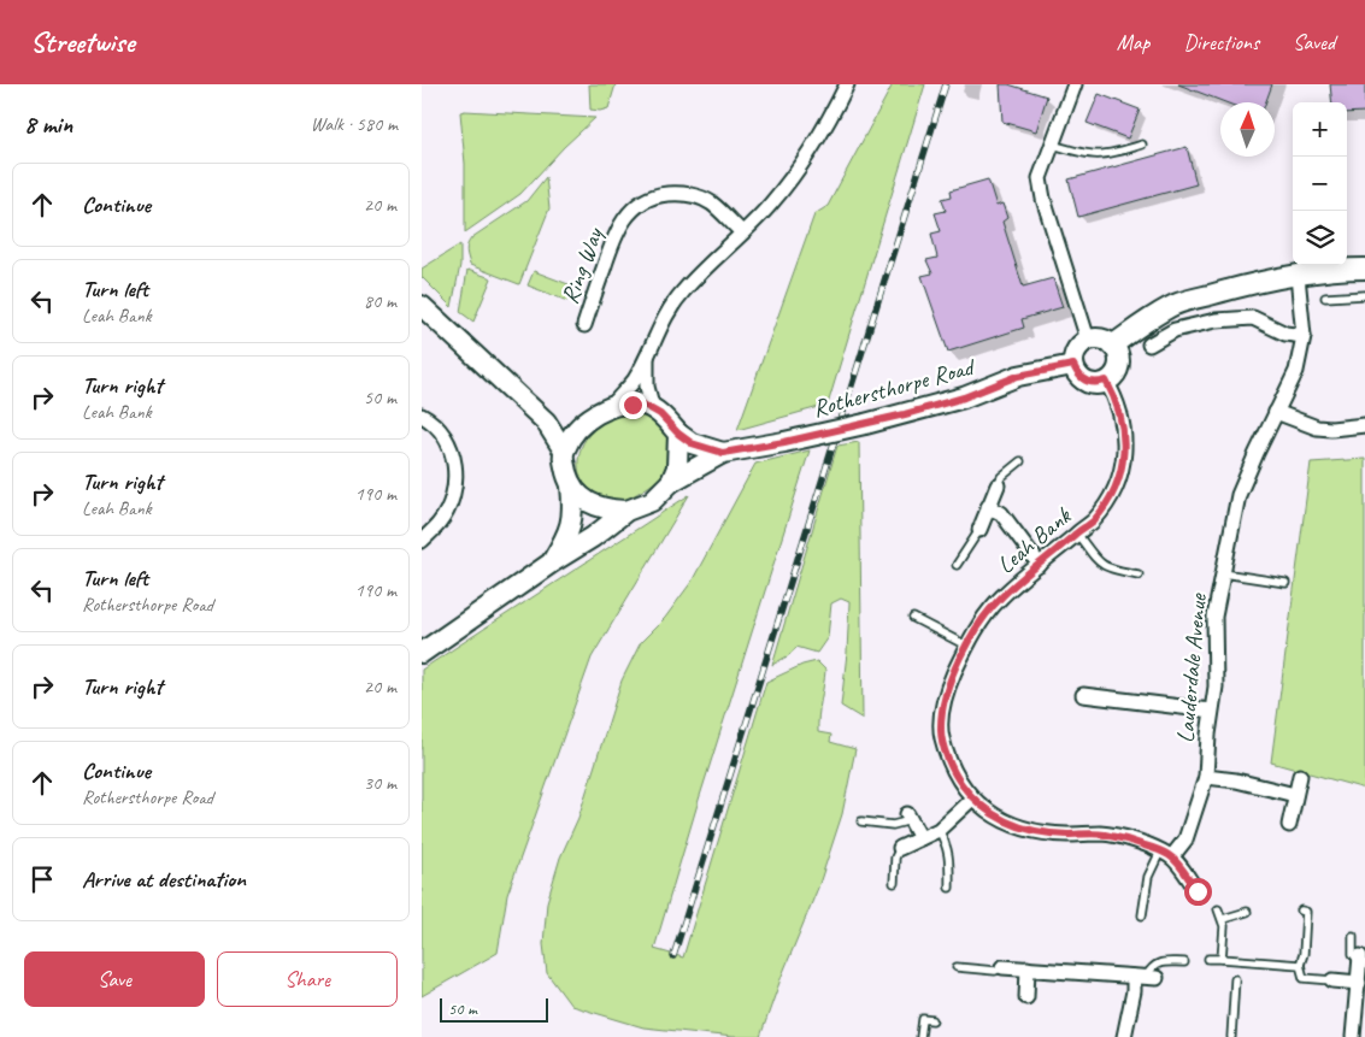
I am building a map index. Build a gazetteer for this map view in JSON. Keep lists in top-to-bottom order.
{
  "streets": {
    "street": [
      "Ring Way",
      "Rothersthorpe Road",
      "Leah Bank",
      "Lauderdale Avenue"
    ]
  },
  "crossings": [
    ["Rothersthorpe Road", "Leah Bank"],
    ["Leah Bank", "Lauderdale Avenue"]
  ],
  "scale_bar": "50 m",
  "north": "top",
  "page": {
    "header": "Streetwise",
    "nav": ["Map", "Directions", "Saved"],
    "heading": ["8 min", "Walk · 580 m"],
    "map_buttons": ["+", "−"],
    "list": [
      ["Continue", "20 m"],
      ["Turn left", "Leah Bank", "80 m"],
      ["Turn right", "Leah Bank", "50 m"],
      ["Turn right", "Leah Bank", "190 m"],
      ["Turn left", "Rothersthorpe Road", "190 m"],
      ["Turn right", "20 m"],
      ["Continue", "Rothersthorpe Road", "30 m"],
      "Arrive at destination"
    ],
    "buttons": ["Save", "Share"],
    "scale": "50 m"
  }
}
